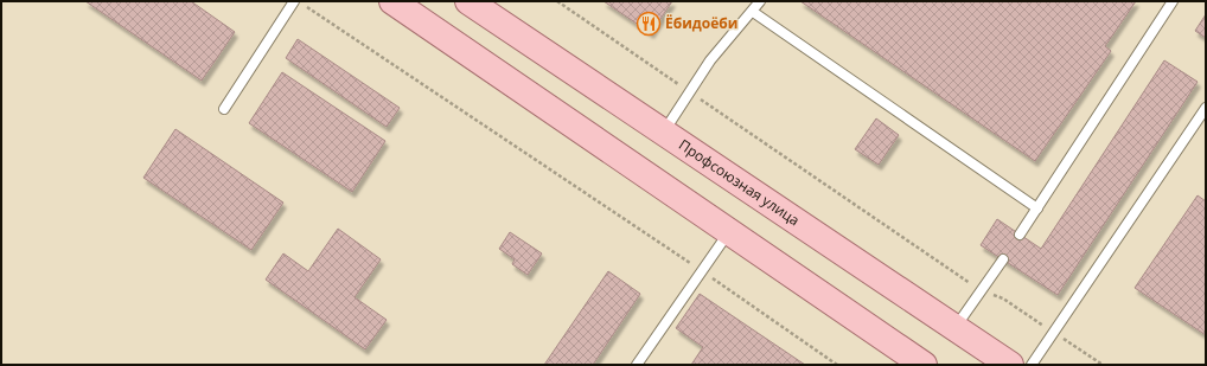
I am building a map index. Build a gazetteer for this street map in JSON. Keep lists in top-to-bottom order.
{
  "streets": {
    "main road": ["Профсоюзная улица"]
  },
  "places": {
    "restaurant": ["Ёбидоёби"]
  }
}
